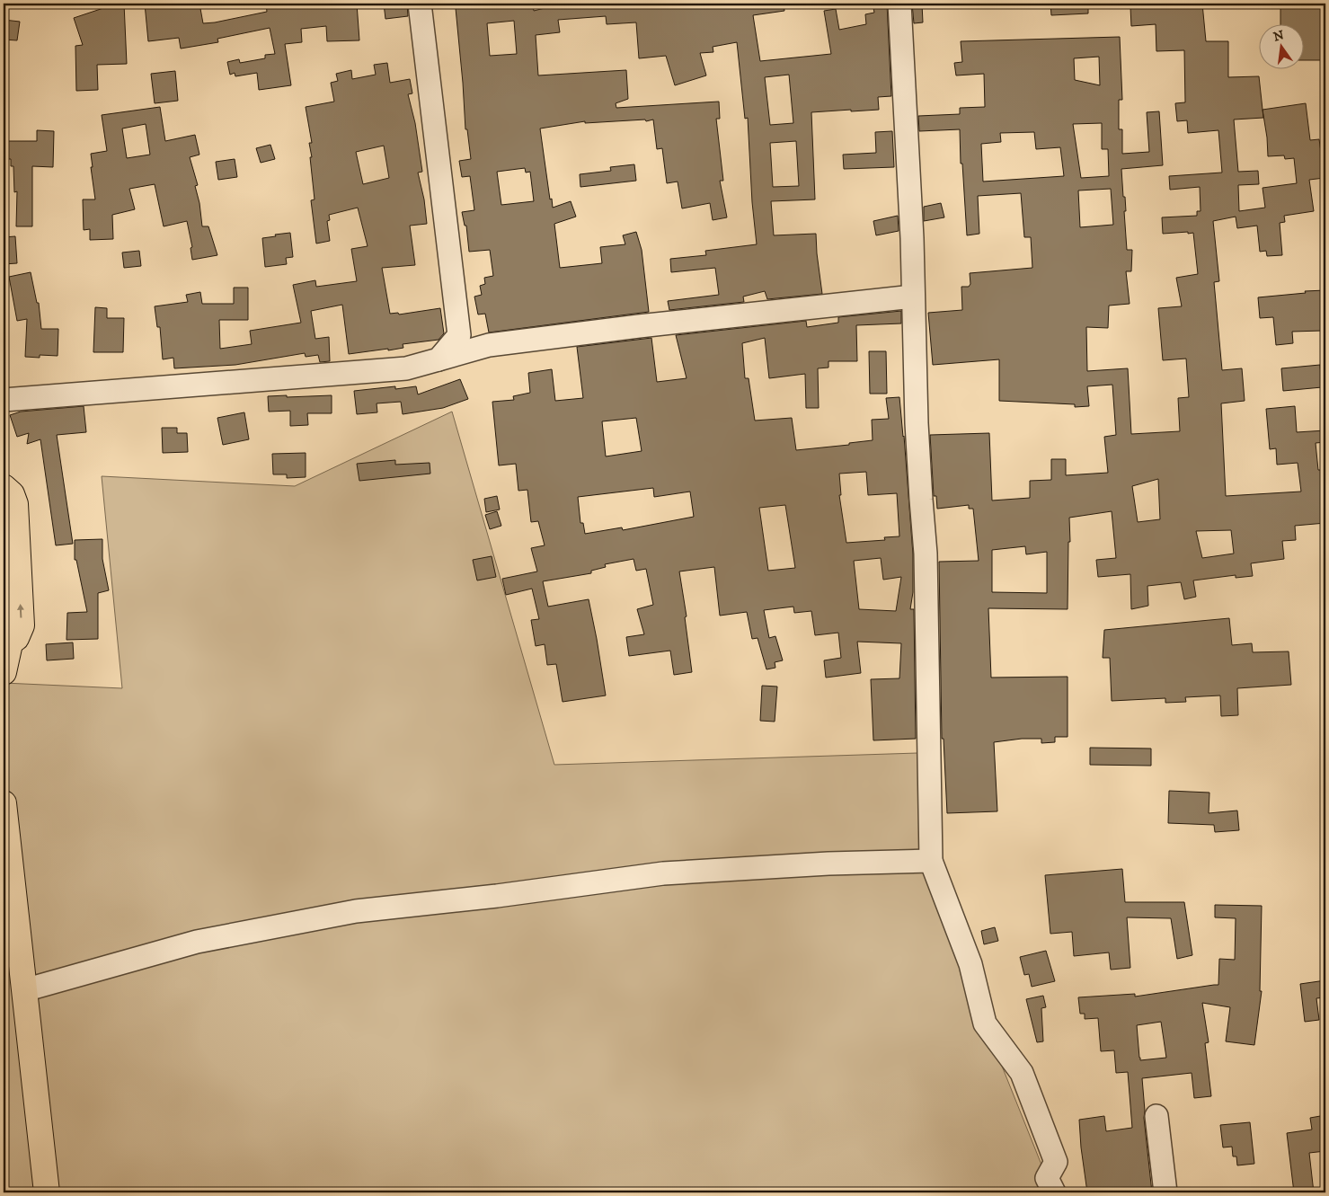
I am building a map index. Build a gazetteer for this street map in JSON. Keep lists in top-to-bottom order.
{
  "north": "top"
}
